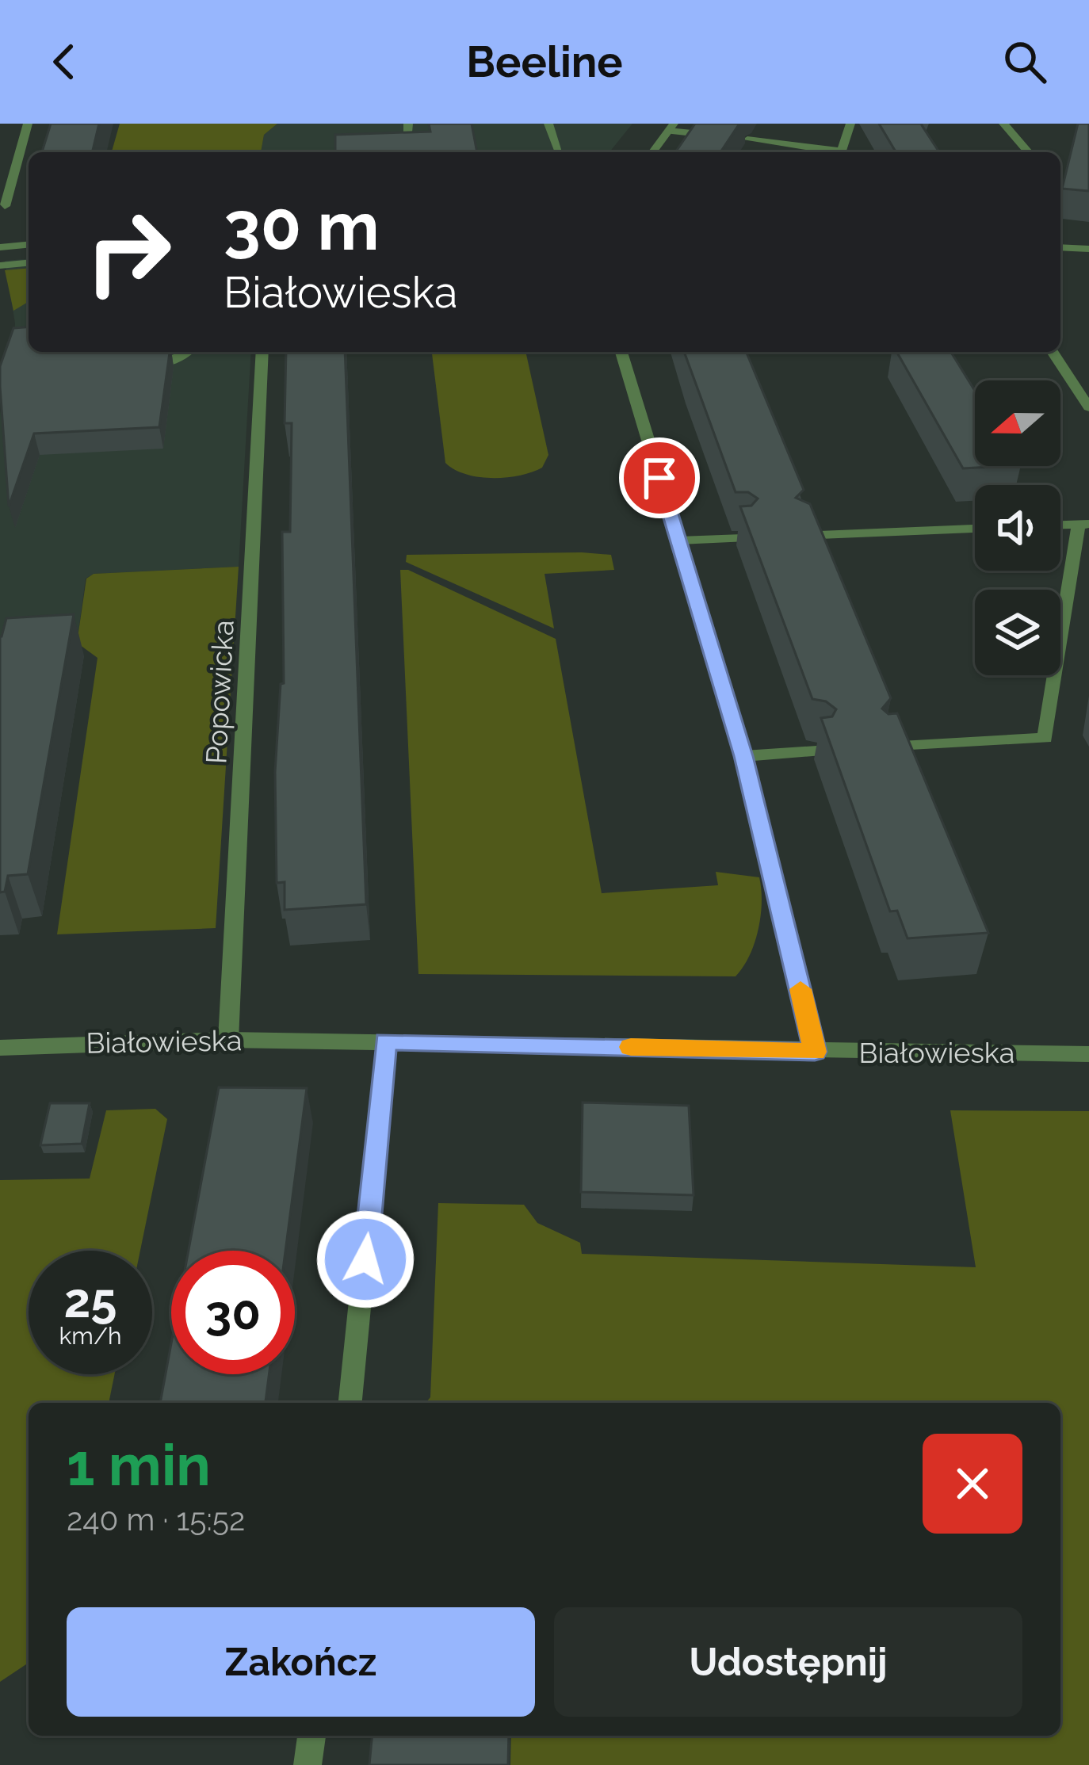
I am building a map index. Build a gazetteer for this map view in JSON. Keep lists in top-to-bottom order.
{
  "streets": {
    "street": ["Popowicka", "Białowieska"]
  },
  "crossings": [
    ["Popowicka", "Białowieska"]
  ],
  "north": "left",
  "page": {
    "header": "Beeline",
    "turn": ["30 m", "Białowieska"],
    "speed": "25 km/h",
    "limit": "30",
    "heading": ["1 min", "240 m · 15:52"],
    "buttons": ["Zakończ", "Udostępnij"]
  }
}
